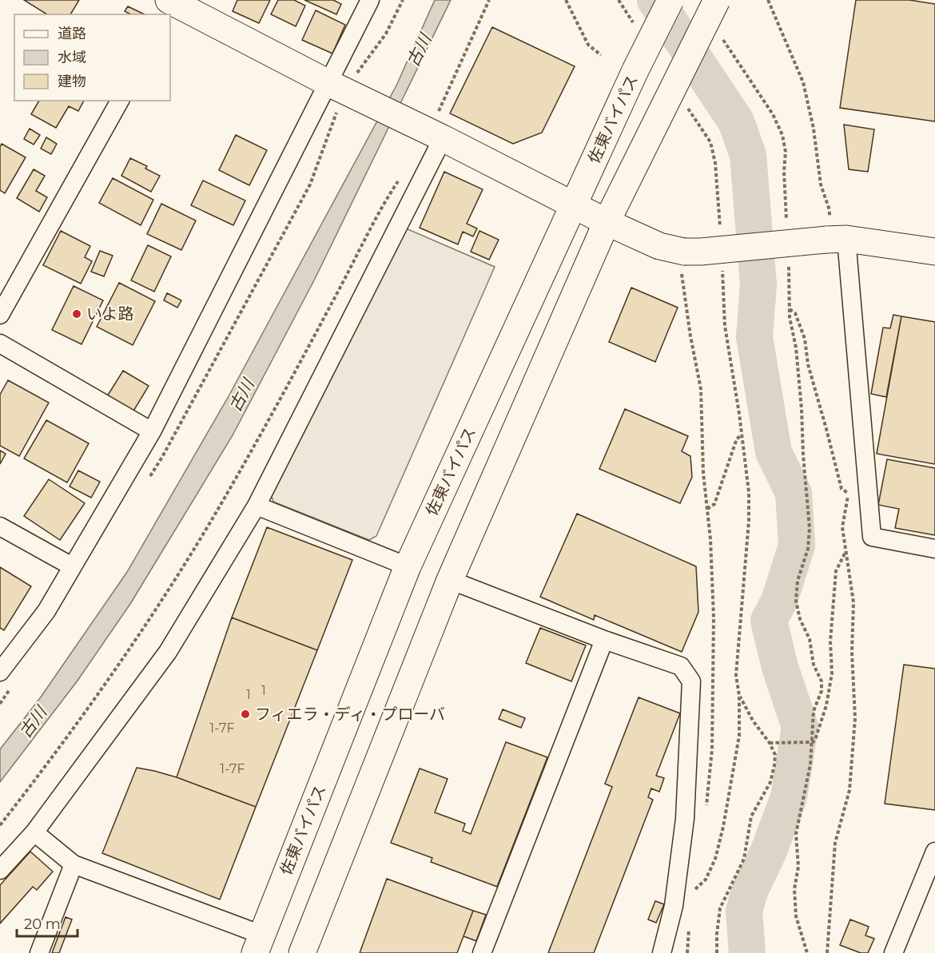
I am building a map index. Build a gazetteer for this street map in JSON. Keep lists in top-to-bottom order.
{
  "streets": {
    "main road": ["佐東バイパス"]
  },
  "water": ["古川"],
  "places": ["いよ路", "フィエラ・ディ・プローバ"],
  "house_numbers": [
    "1",
    "1",
    "1-7F",
    "1-7F"
  ],
  "legend": ["道路", "水域", "建物"],
  "scale_bar": "20 m"
}
